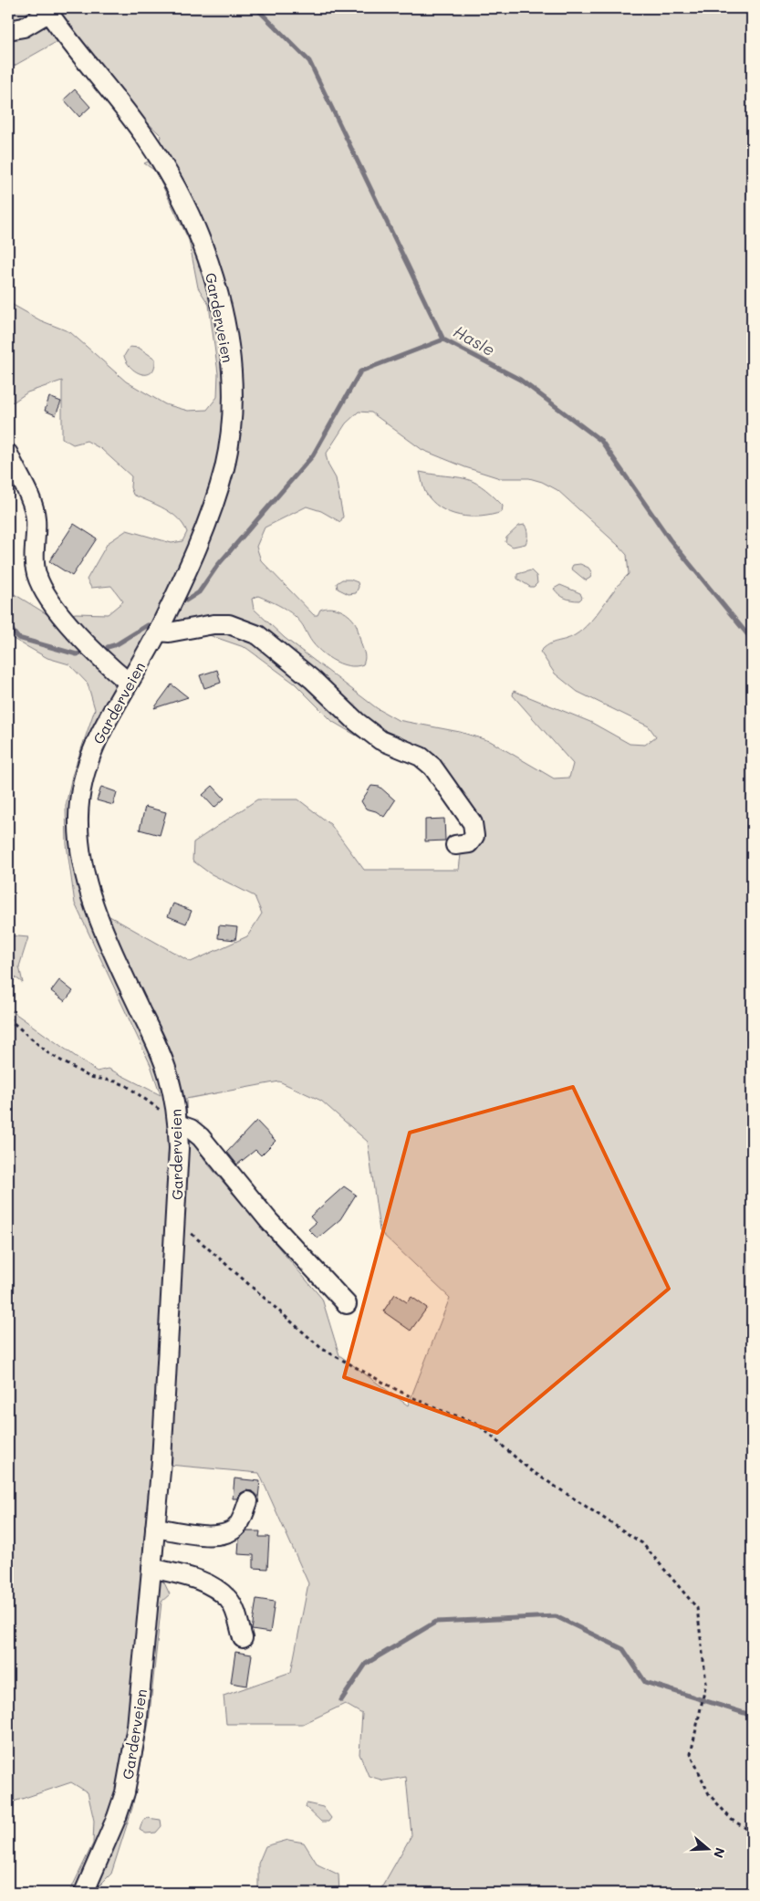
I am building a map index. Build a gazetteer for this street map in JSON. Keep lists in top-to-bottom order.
{
  "streets": {
    "street": ["Garderveien"]
  },
  "water": ["Hasle"],
  "north": "right"
}
